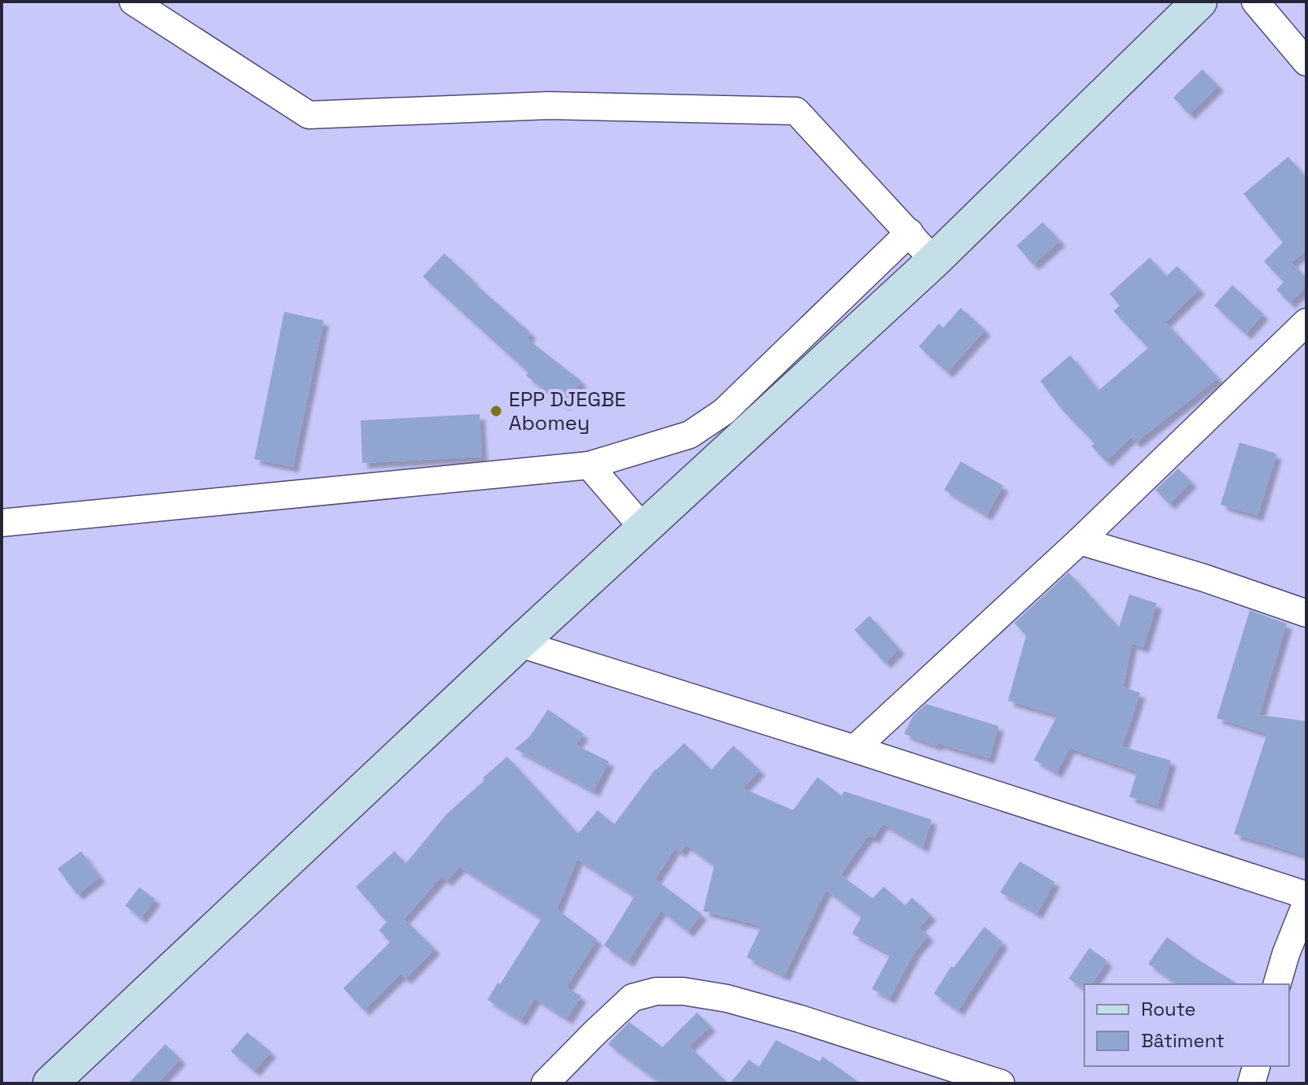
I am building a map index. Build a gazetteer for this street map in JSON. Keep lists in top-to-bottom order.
{
  "places": ["EPP DJEGBE Abomey"],
  "legend": ["Route", "Bâtiment"]
}
